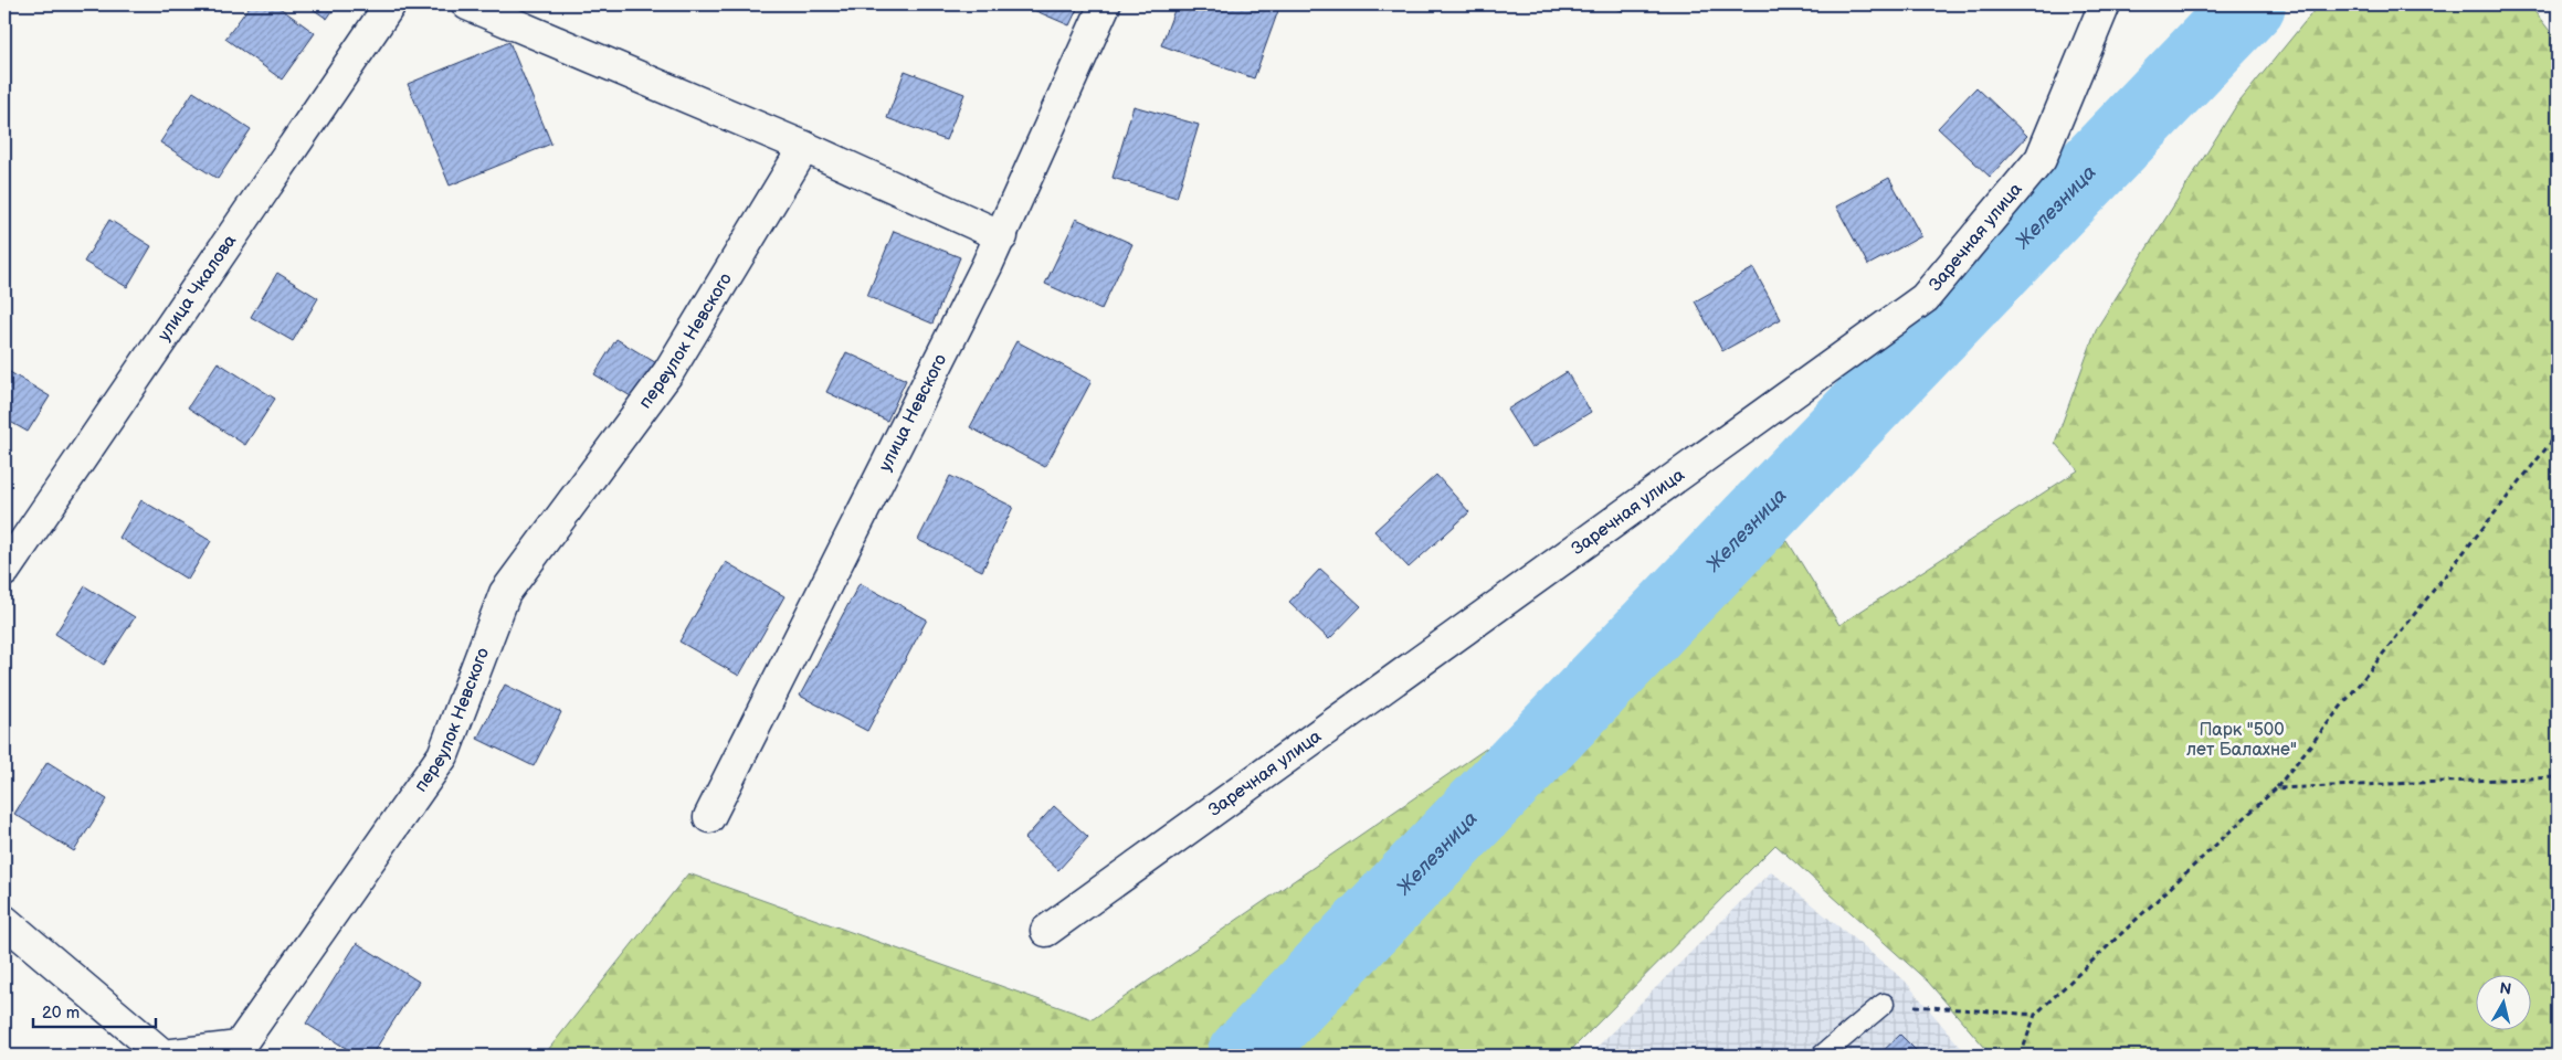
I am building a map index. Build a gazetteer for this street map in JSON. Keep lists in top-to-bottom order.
{
  "streets": {
    "street": [
      "Заречная улица",
      "улица Чкалова",
      "переулок Невского",
      "улица Невского"
    ]
  },
  "water": ["Железница"],
  "parks": ["Парк \"500 лет Балахне\""],
  "scale_bar": "20 m",
  "north": "top"
}
